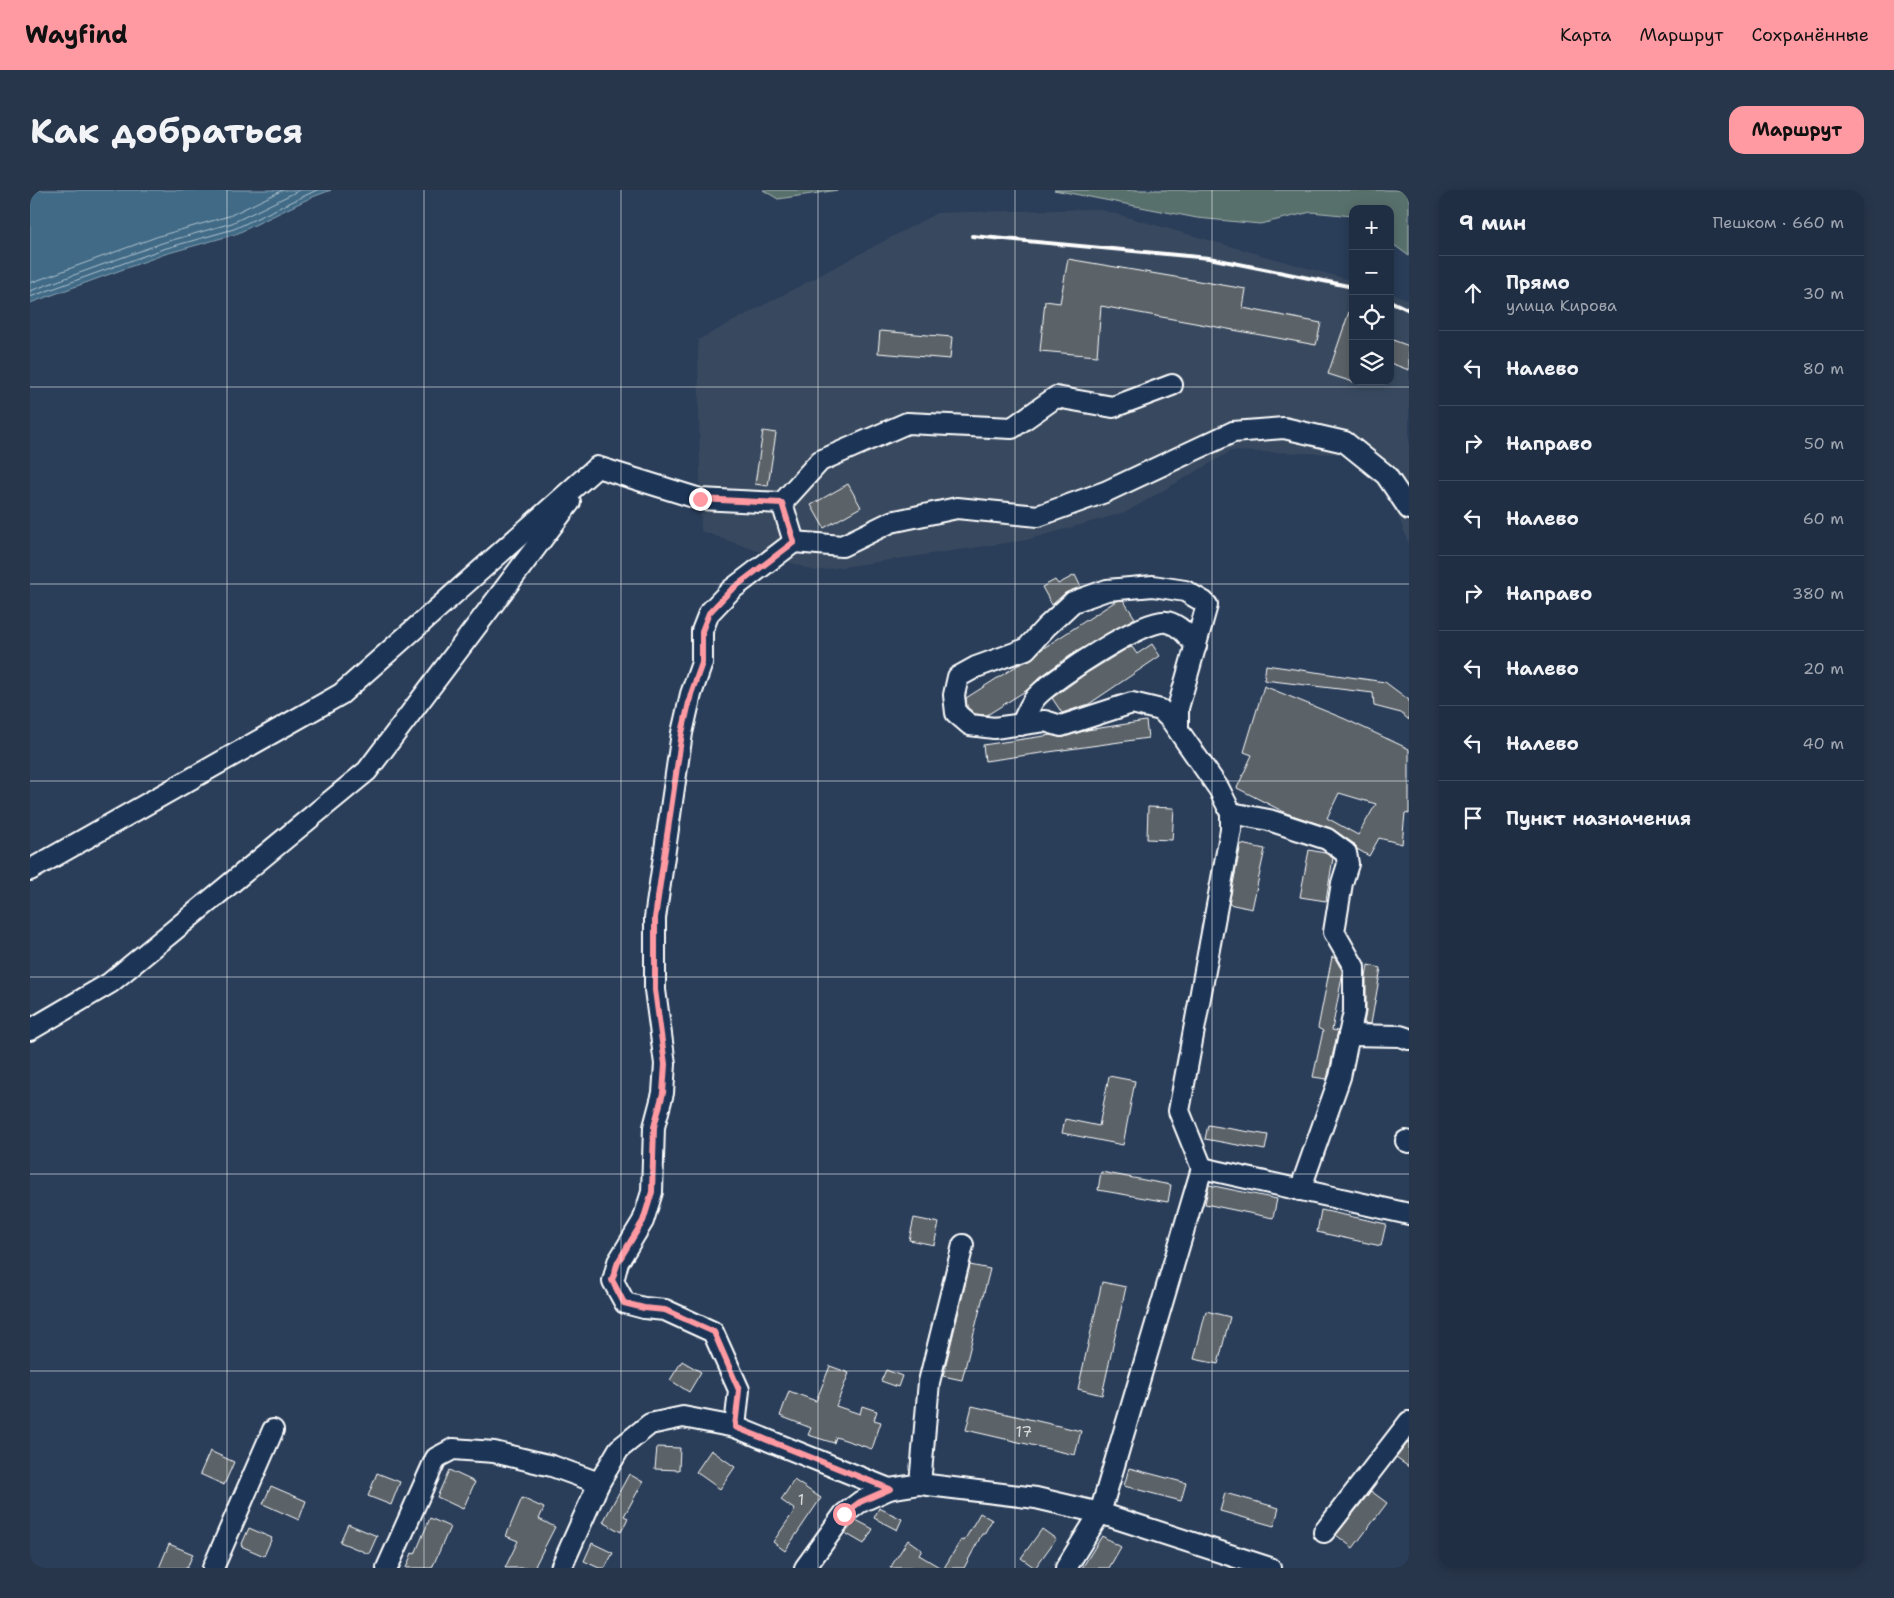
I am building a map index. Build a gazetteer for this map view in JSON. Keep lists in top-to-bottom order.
{
  "house_numbers": ["17", "1"],
  "page": {
    "header": "Wayfind",
    "nav": ["Карта", "Маршрут", "Сохранённые"],
    "buttons": "Маршрут",
    "title": "Как добраться",
    "heading": ["9 мин", "Пешком · 660 m"],
    "map_buttons": ["+", "−"],
    "list": [
      ["Прямо", "улица Кирова", "30 m"],
      ["Налево", "80 m"],
      ["Направо", "50 m"],
      ["Налево", "60 m"],
      ["Направо", "380 m"],
      ["Налево", "20 m"],
      ["Налево", "40 m"],
      "Пункт назначения"
    ]
  }
}
